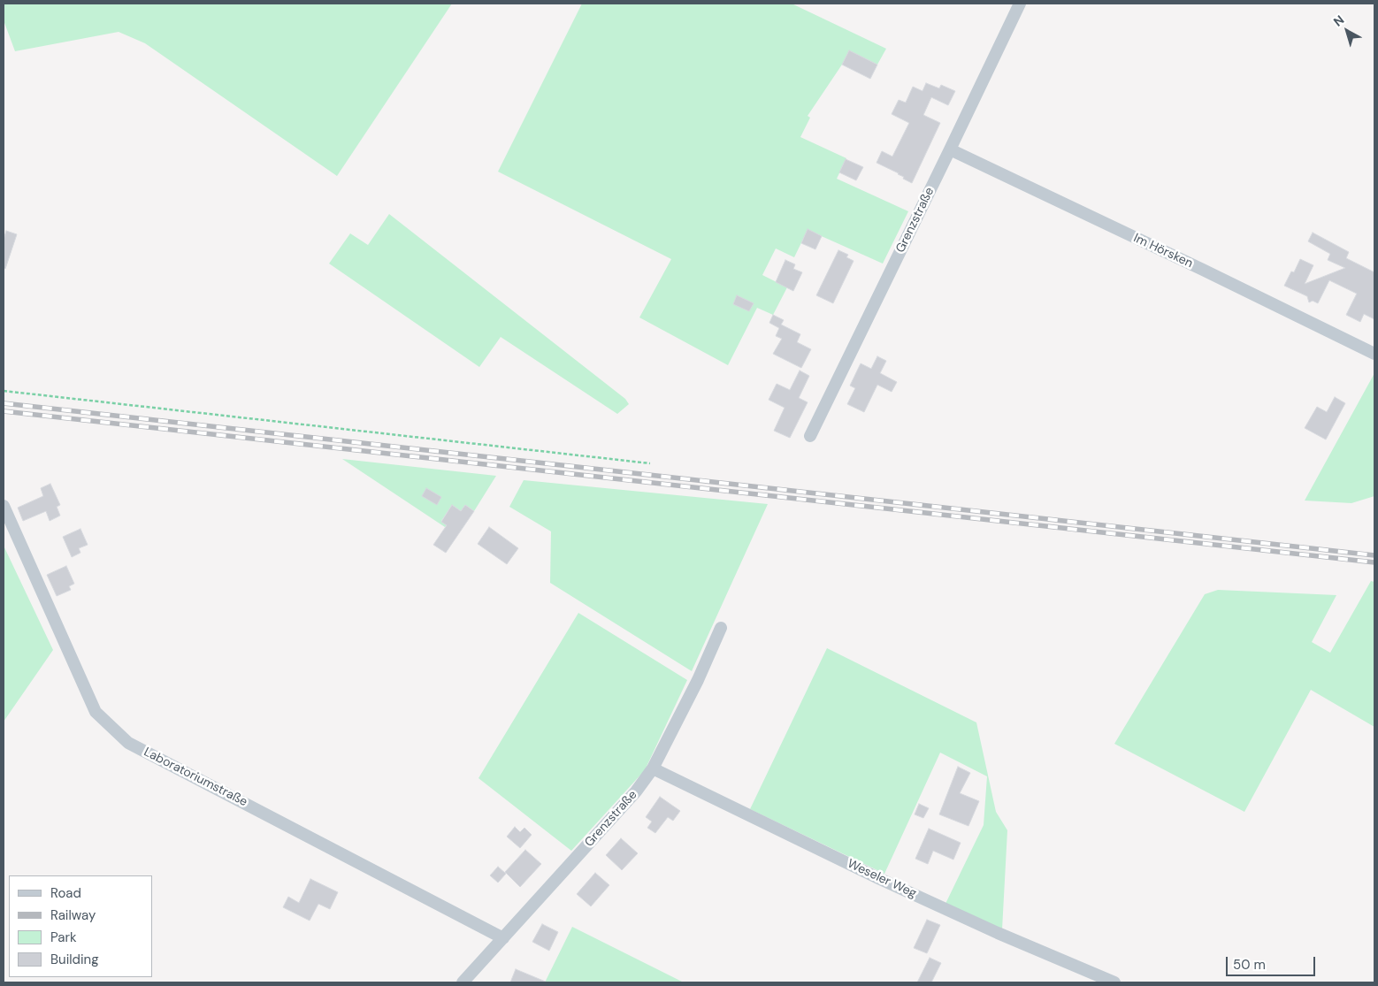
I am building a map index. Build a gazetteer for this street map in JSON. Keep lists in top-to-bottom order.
{
  "streets": {
    "street": [
      "Grenzstraße",
      "Im Hörsken",
      "Laboratoriumstraße",
      "Weseler Weg"
    ]
  },
  "crossings": [
    ["Grenzstraße", "Im Hörsken"],
    ["Grenzstraße", "Laboratoriumstraße"],
    ["Grenzstraße", "Weseler Weg"]
  ],
  "legend": [
    "Road",
    "Railway",
    "Park",
    "Building"
  ],
  "scale_bar": "50 m",
  "north": "top left"
}
